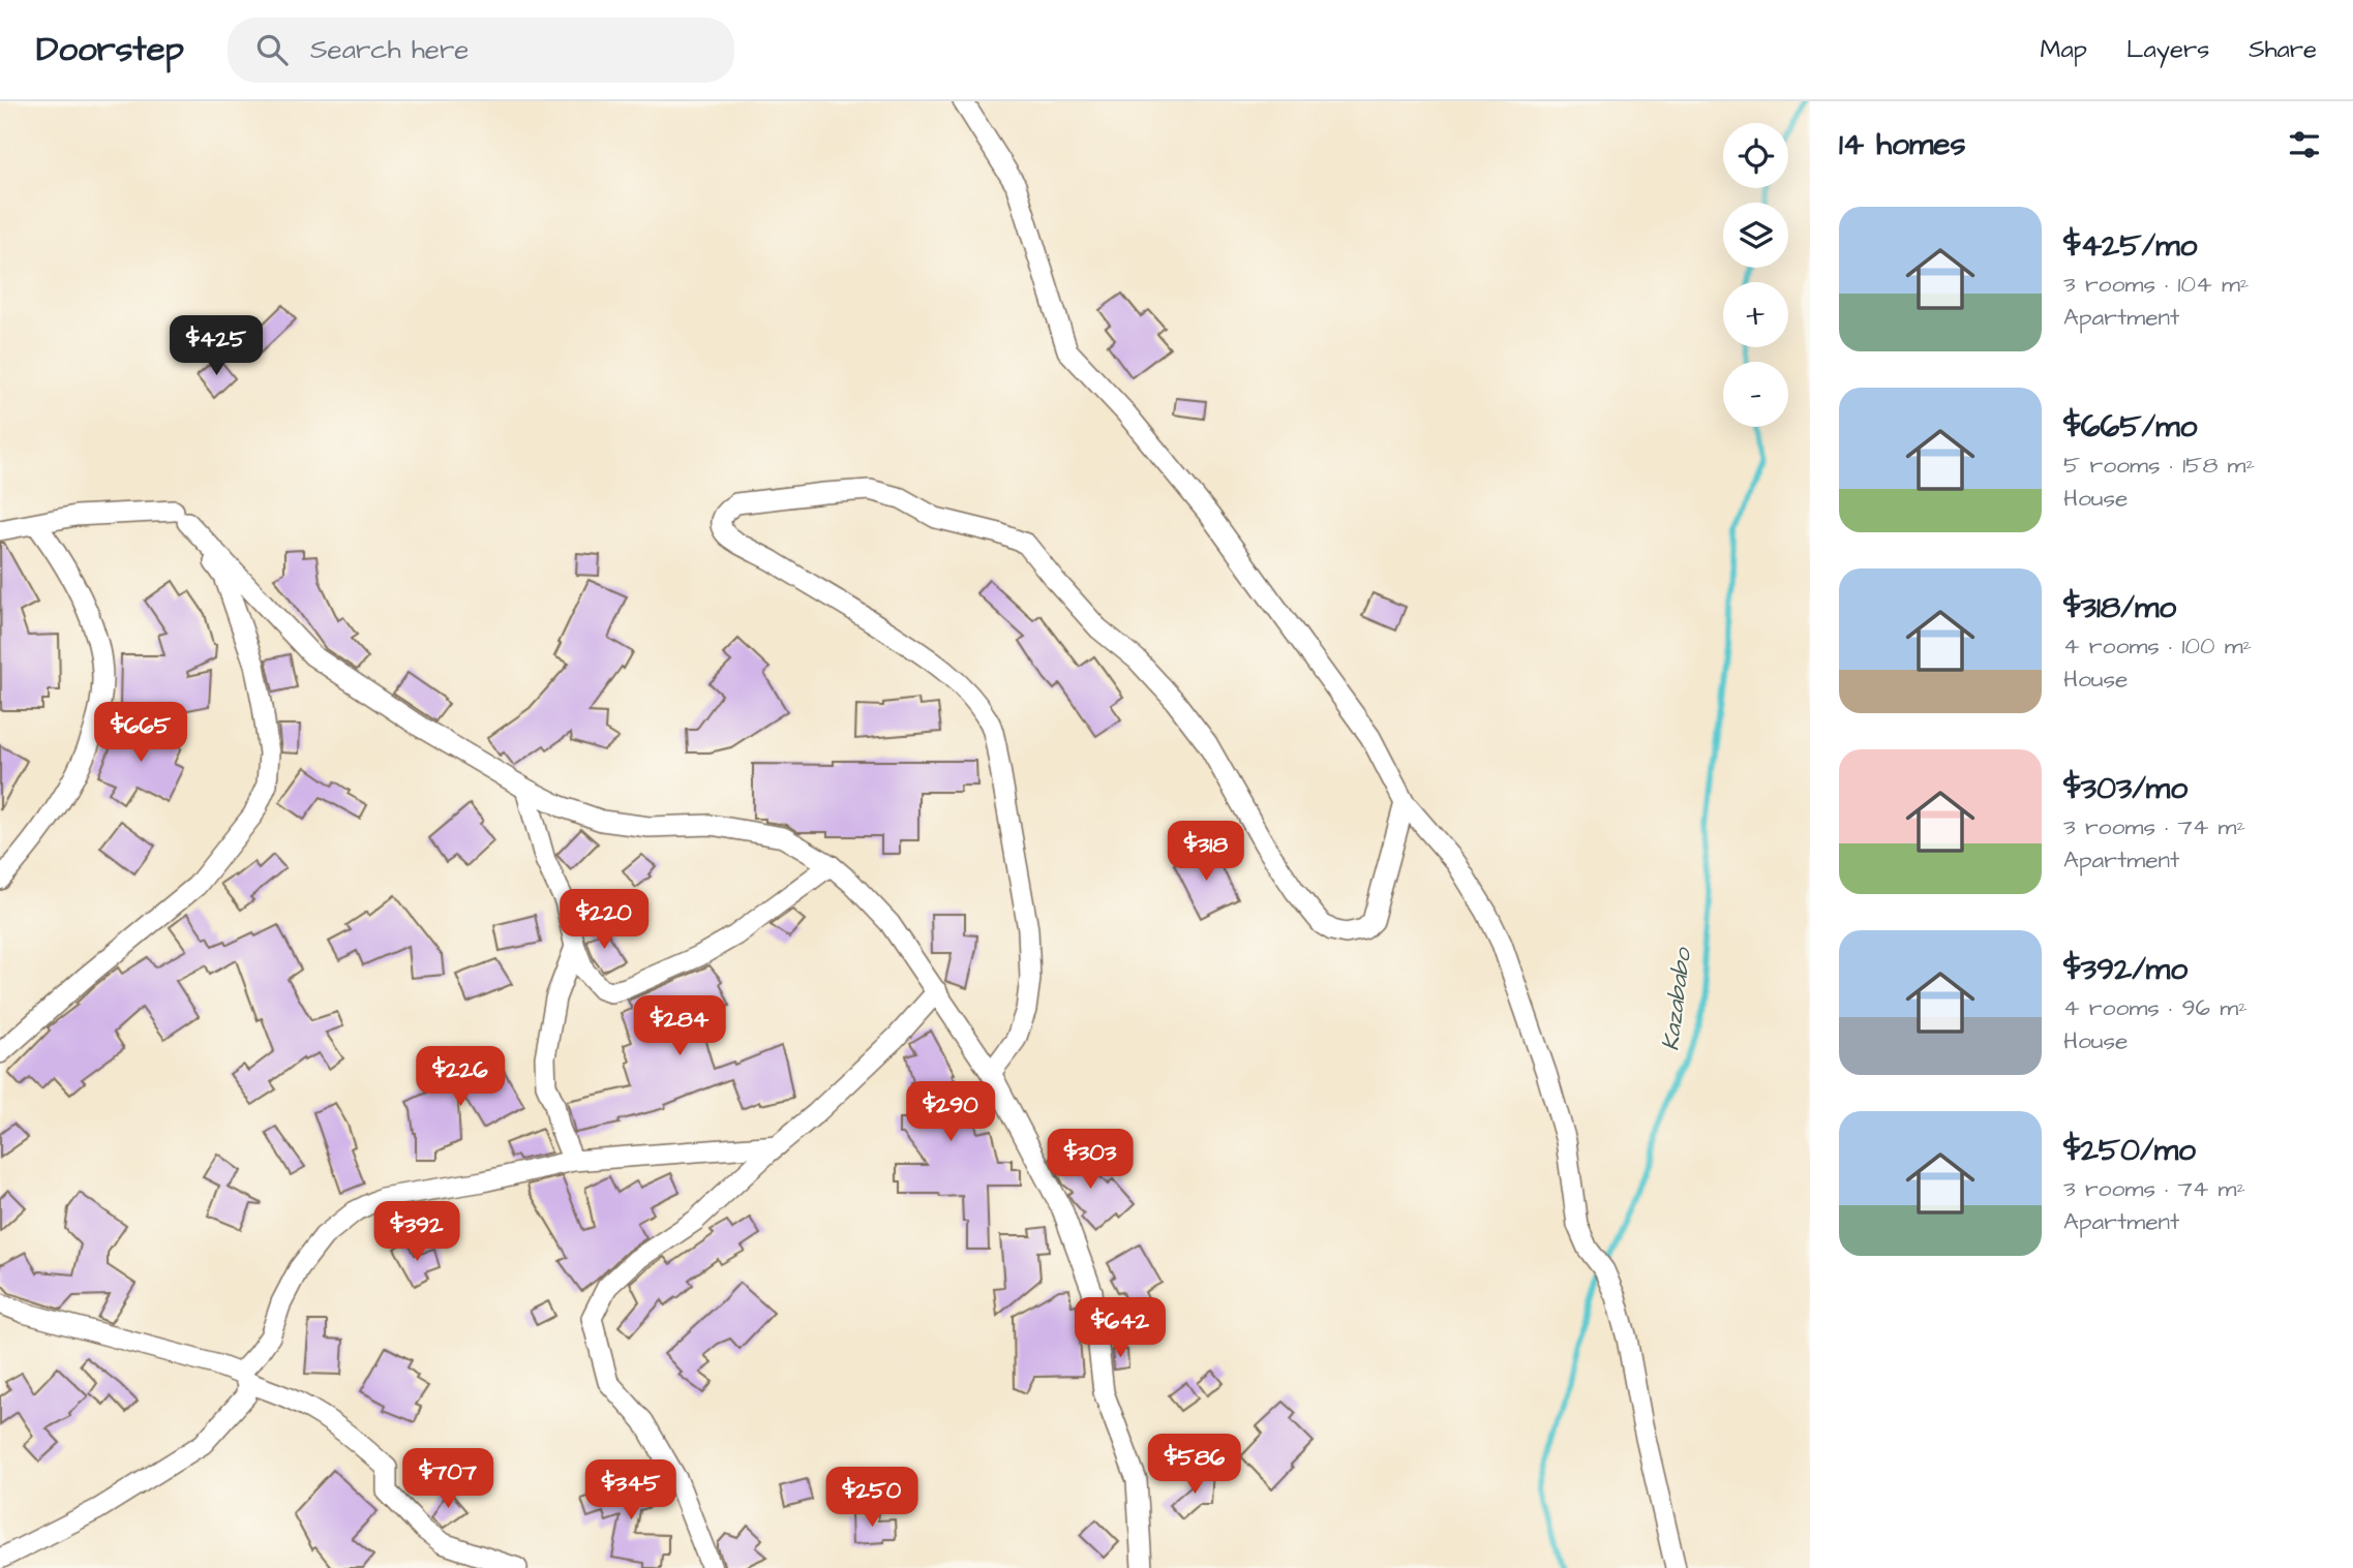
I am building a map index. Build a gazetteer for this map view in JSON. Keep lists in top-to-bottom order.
{
  "water": ["Kazababo"],
  "page": {
    "header": "Doorstep",
    "search": "Search here",
    "nav": ["Map", "Layers", "Share"],
    "heading": "14 homes",
    "map_buttons": ["+", "−"],
    "list": [
      {
        "name": "$425/mo",
        "note": "3 rooms · 104 m² · Apartment"
      },
      {
        "name": "$665/mo",
        "note": "5 rooms · 158 m² · House"
      },
      {
        "name": "$318/mo",
        "note": "4 rooms · 100 m² · House"
      },
      {
        "name": "$303/mo",
        "note": "3 rooms · 74 m² · Apartment"
      },
      {
        "name": "$392/mo",
        "note": "4 rooms · 96 m² · House"
      },
      {
        "name": "$250/mo",
        "note": "3 rooms · 74 m² · Apartment"
      }
    ],
    "price": [
      "$425",
      "$665",
      "$318",
      "$220",
      "$284",
      "$226",
      "$290",
      "$303",
      "$392",
      "$642",
      "$586",
      "$707",
      "$345",
      "$250"
    ]
  }
}
